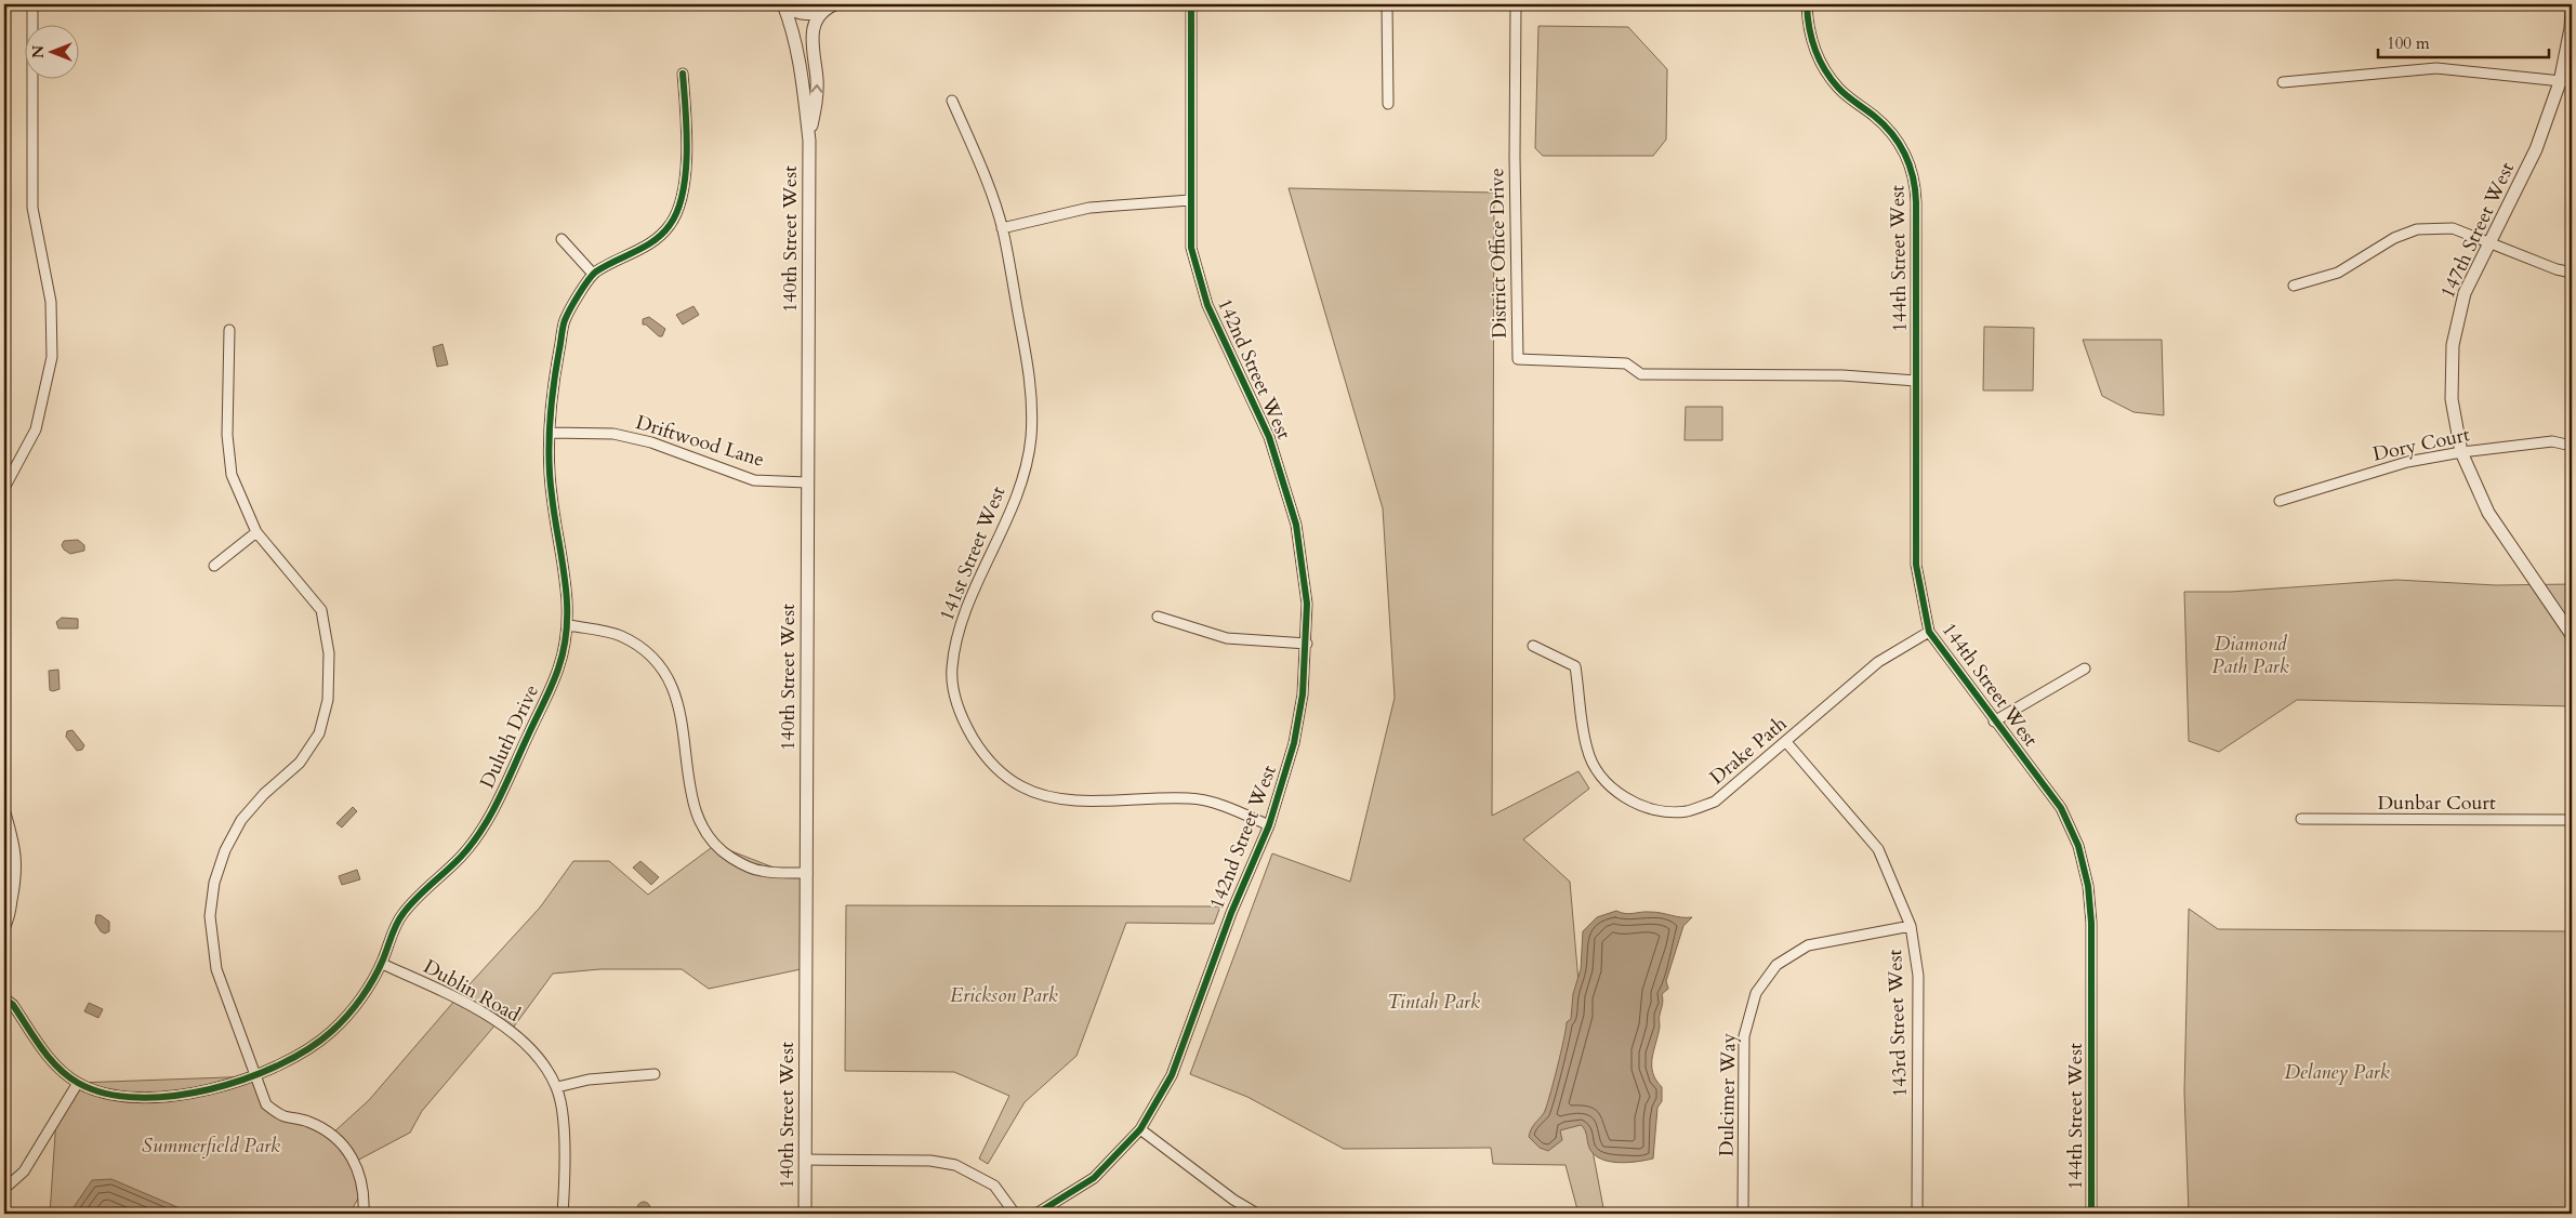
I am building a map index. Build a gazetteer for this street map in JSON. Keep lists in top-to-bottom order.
{
  "streets": {
    "street": [
      "147th Street West",
      "140th Street West",
      "District Office Drive",
      "144th Street West",
      "142nd Street West",
      "Driftwood Lane",
      "Dory Court",
      "141st Street West",
      "Duluth Drive",
      "Drake Path",
      "Dunbar Court",
      "Dublin Road",
      "143rd Street West",
      "Dulcimer Way"
    ]
  },
  "crossings": [
    ["147th Street West", "Dory Court"],
    ["140th Street West", "Driftwood Lane"],
    ["District Office Drive", "144th Street West"],
    ["144th Street West", "Drake Path"],
    ["142nd Street West", "141st Street West"],
    ["Driftwood Lane", "Duluth Drive"],
    ["Duluth Drive", "Dublin Road"],
    ["Drake Path", "143rd Street West"],
    ["143rd Street West", "Dulcimer Way"]
  ],
  "parks": [
    "Diamond Path Park",
    "Erickson Park",
    "Tintah Park",
    "Delaney Park",
    "Summerfield Park"
  ],
  "scale_bar": "100 m",
  "north": "left"
}
